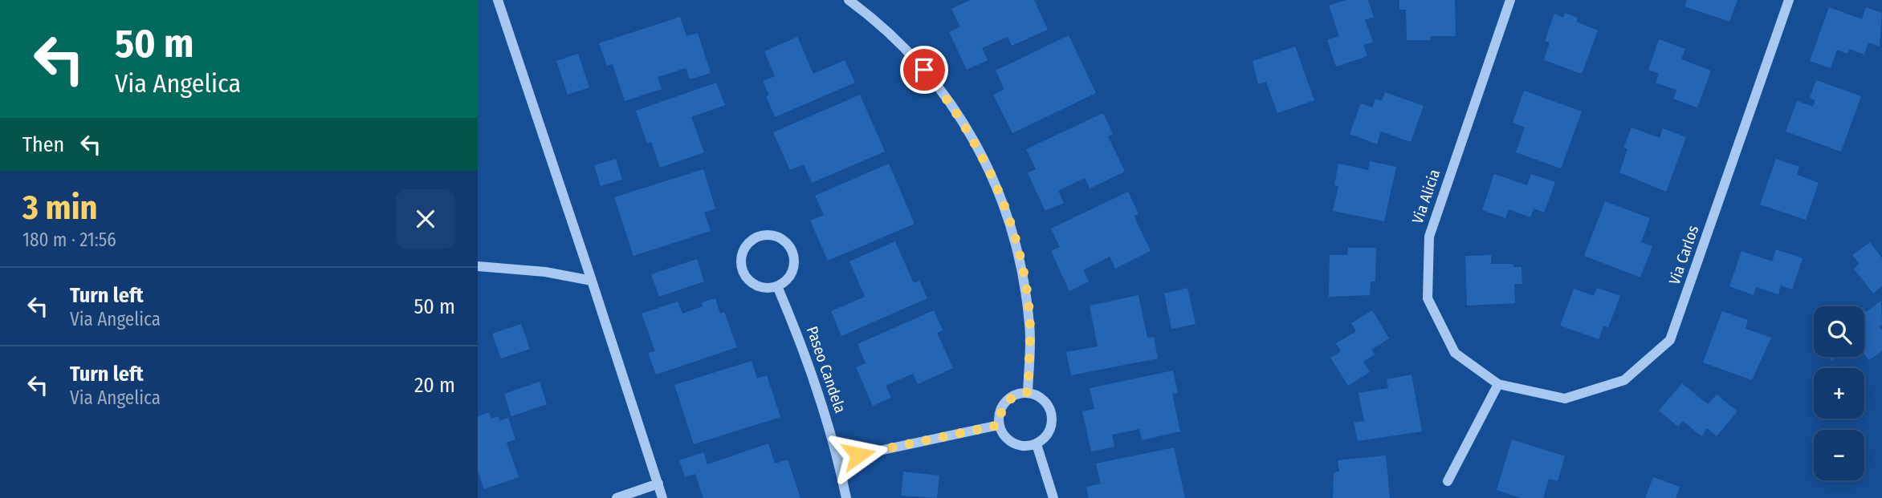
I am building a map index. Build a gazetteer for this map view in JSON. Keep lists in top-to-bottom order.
{
  "streets": {
    "street": ["Via Alicia", "Via Carlos", "Paseo Candela"]
  },
  "crossings": [
    ["Via Alicia", "Via Carlos"]
  ],
  "page": {
    "turn": ["50 m", "Via Angelica"],
    "then": "Then",
    "heading": ["3 min", "180 m · 21:56"],
    "list": [
      {
        "name": "Turn left",
        "note": "Via Angelica",
        "value": "50 m"
      },
      {
        "name": "Turn left",
        "note": "Via Angelica",
        "value": "20 m"
      }
    ],
    "map_buttons": ["+", "−"]
  }
}
